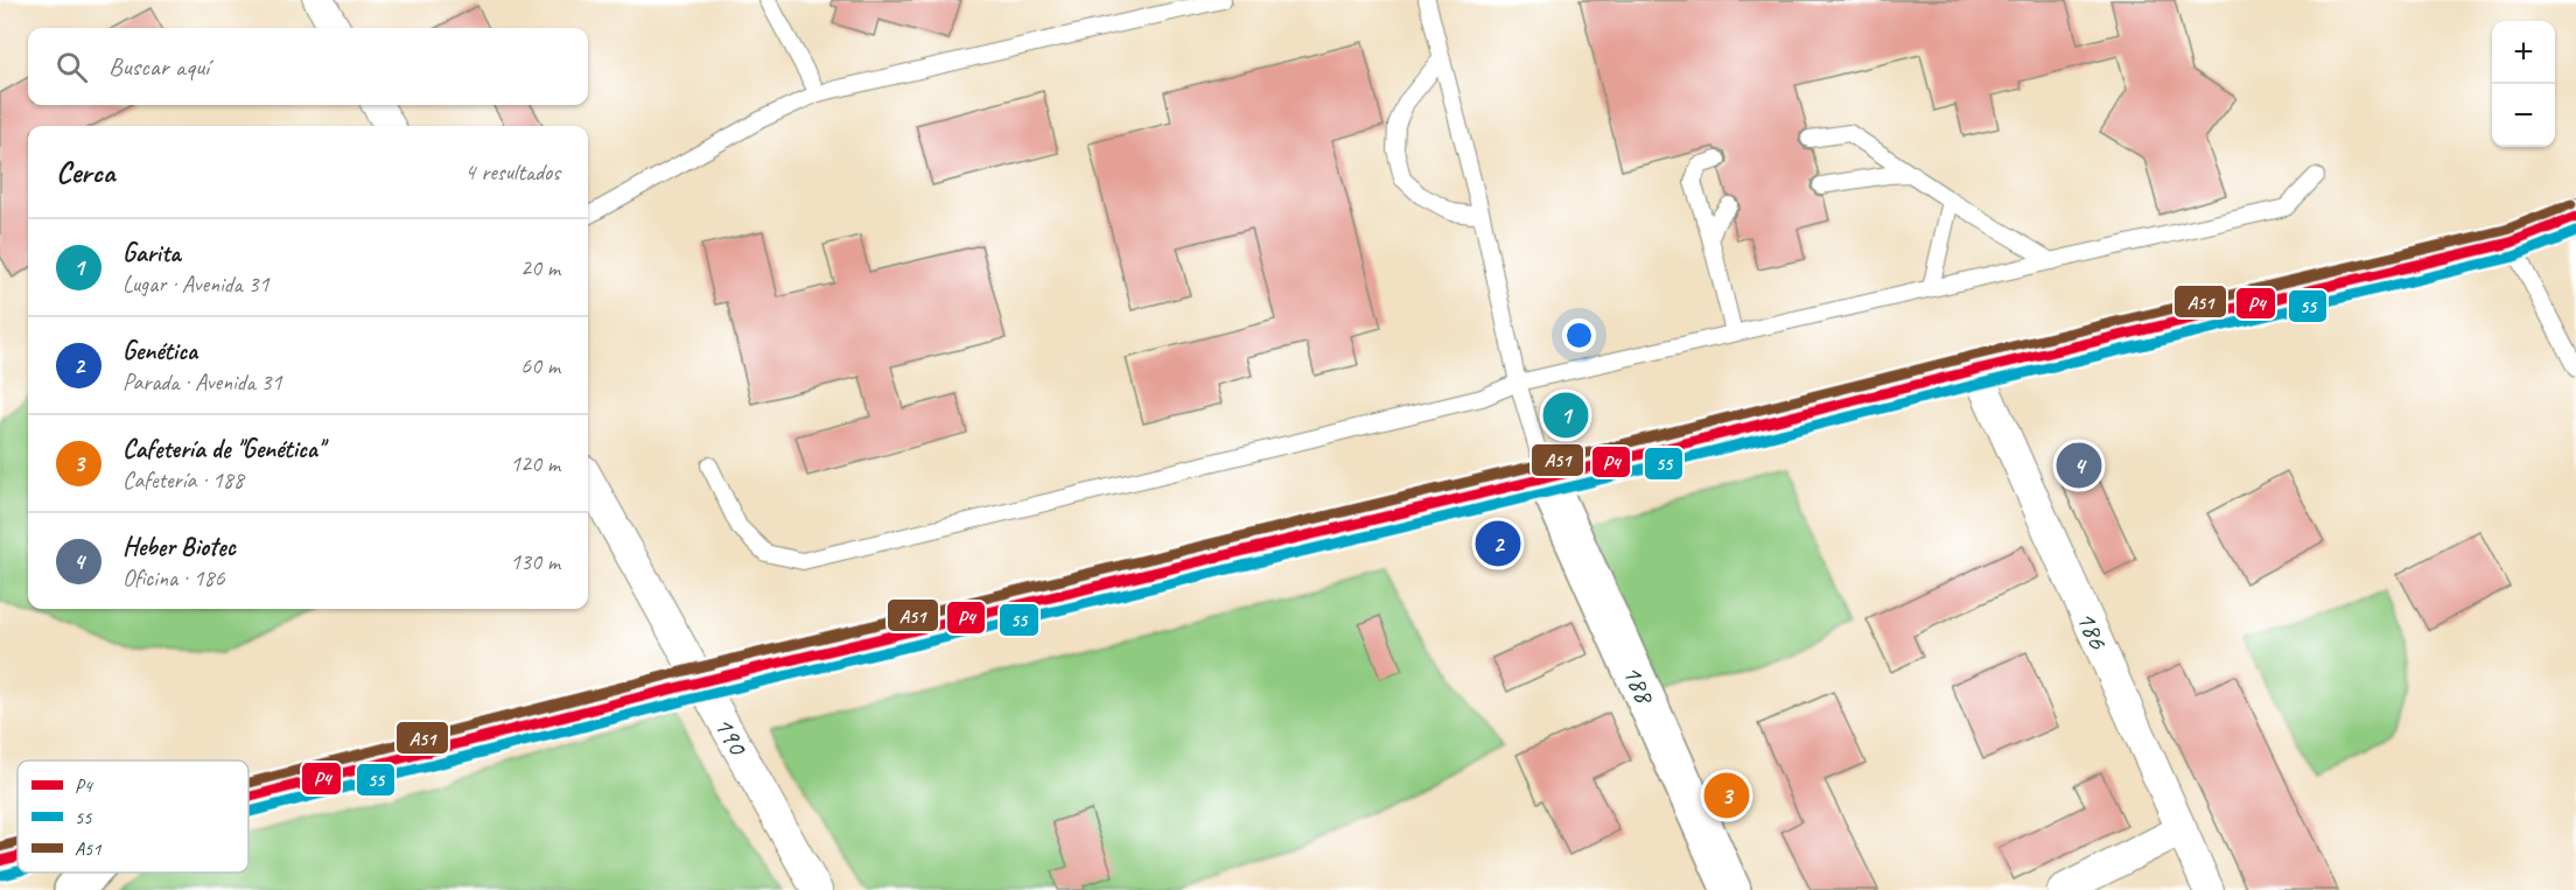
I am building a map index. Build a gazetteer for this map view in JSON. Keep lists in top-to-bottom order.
{
  "streets": {
    "main road": ["188"],
    "street": ["186", "190"]
  },
  "lines": ["transit line A51", "transit line P4", "transit line 55"],
  "legend": ["P4", "55", "A51"],
  "page": {
    "map_buttons": ["+", "−"],
    "search": "Buscar aquí",
    "heading": ["Cerca", "4 resultados"],
    "list": [
      {
        "mark": "1",
        "name": "Garita",
        "note": "Lugar · Avenida 31",
        "value": "20 m"
      },
      {
        "mark": "2",
        "name": "Genética",
        "note": "Parada · Avenida 31",
        "value": "60 m"
      },
      {
        "mark": "3",
        "name": "Cafetería de \"Genética\"",
        "note": "Cafetería · 188",
        "value": "120 m"
      },
      {
        "mark": "4",
        "name": "Heber Biotec",
        "note": "Oficina · 186",
        "value": "130 m"
      }
    ],
    "pins": [
      "1",
      "4",
      "2",
      "3"
    ]
  }
}
